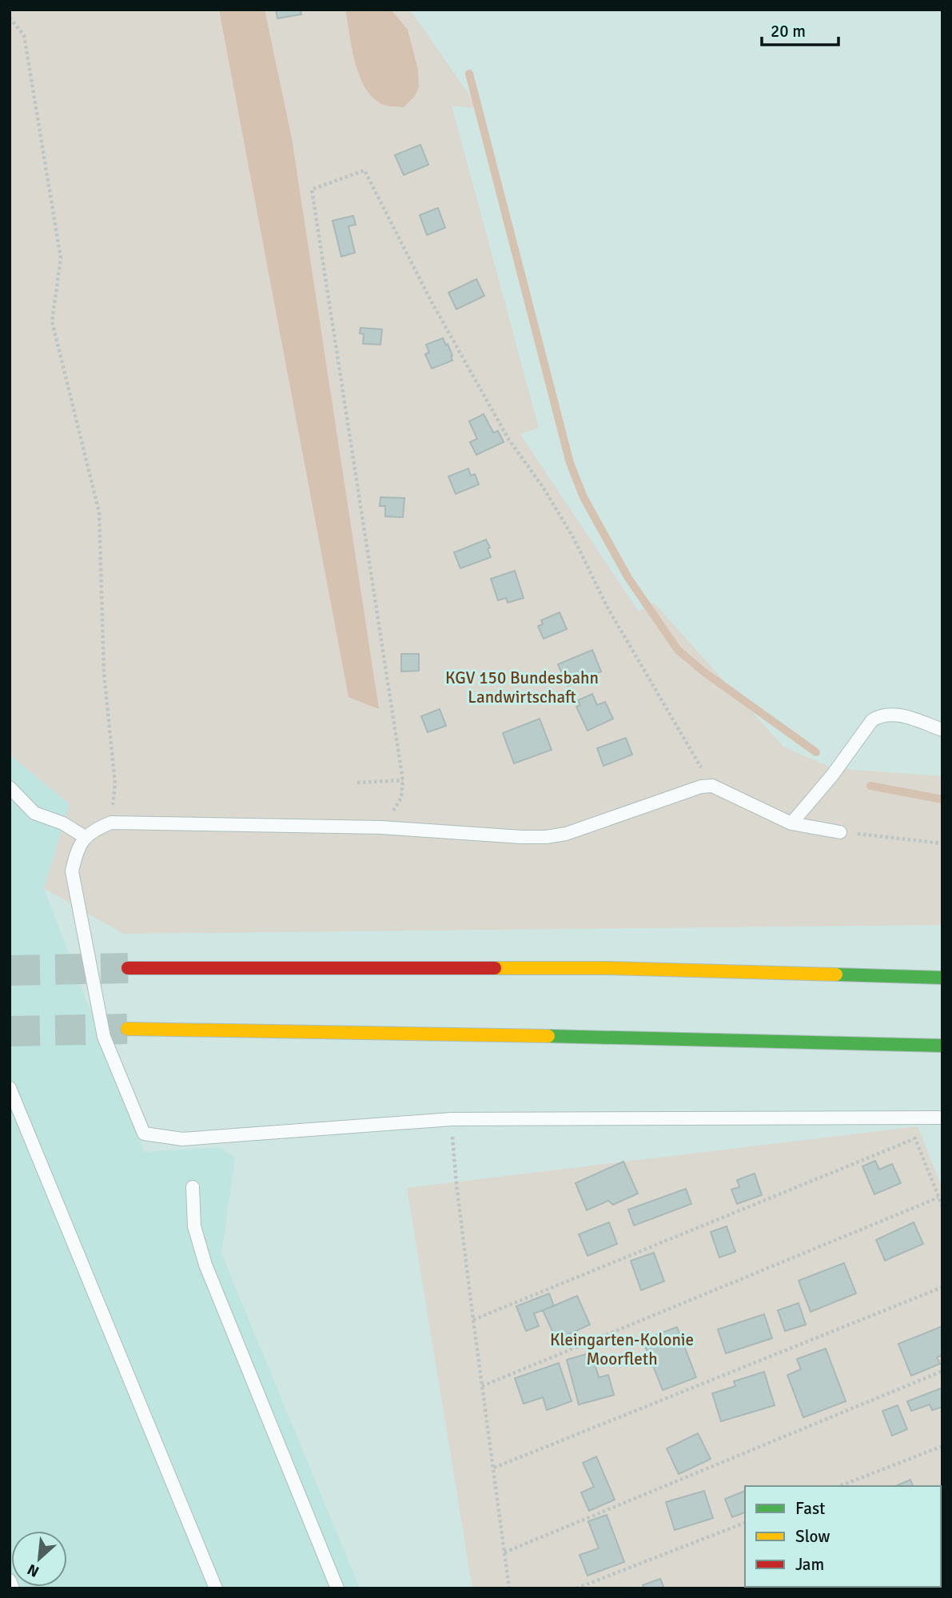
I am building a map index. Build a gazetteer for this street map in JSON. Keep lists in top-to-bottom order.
{
  "parks": ["KGV 150 Bundesbahn Landwirtschaft", "Kleingarten-Kolonie Moorfleth"],
  "legend": ["Fast", "Slow", "Jam"],
  "scale_bar": "20 m",
  "north": "bottom left"
}
